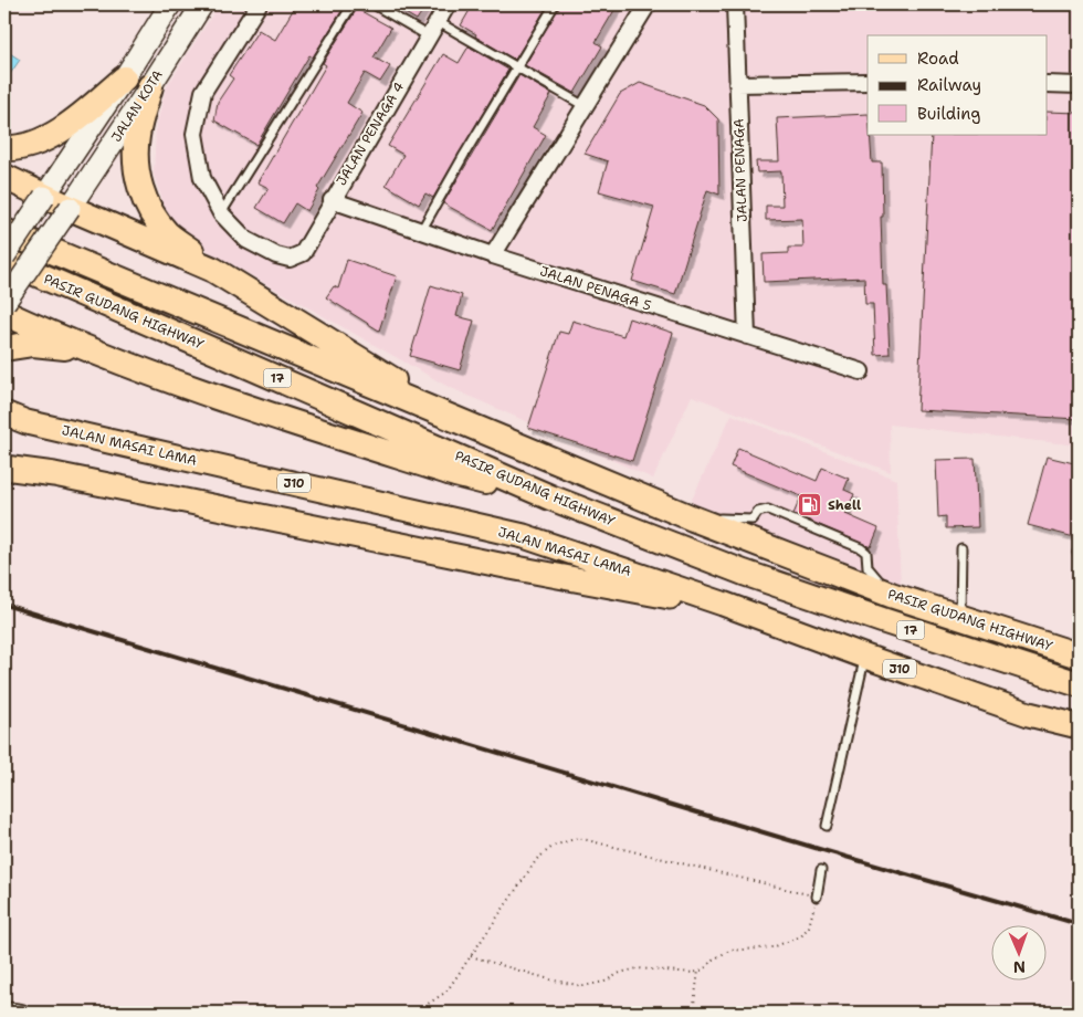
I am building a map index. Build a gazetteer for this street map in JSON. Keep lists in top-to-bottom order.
{
  "streets": {
    "highway": ["PASIR GUDANG HIGHWAY", "17"],
    "main road": ["JALAN KOTA", "JALAN MASAI LAMA", "J10"],
    "street": ["JALAN PENAGA 4", "JALAN PENAGA", "JALAN PENAGA 5"]
  },
  "crossings": [
    ["JALAN KOTA", "PASIR GUDANG HIGHWAY"],
    ["JALAN PENAGA 4", "JALAN PENAGA 5"],
    ["JALAN PENAGA", "JALAN PENAGA 5"]
  ],
  "places": {
    "fuel station": ["Shell"]
  },
  "legend": ["Road", "Railway", "Building"],
  "north": "bottom"
}
